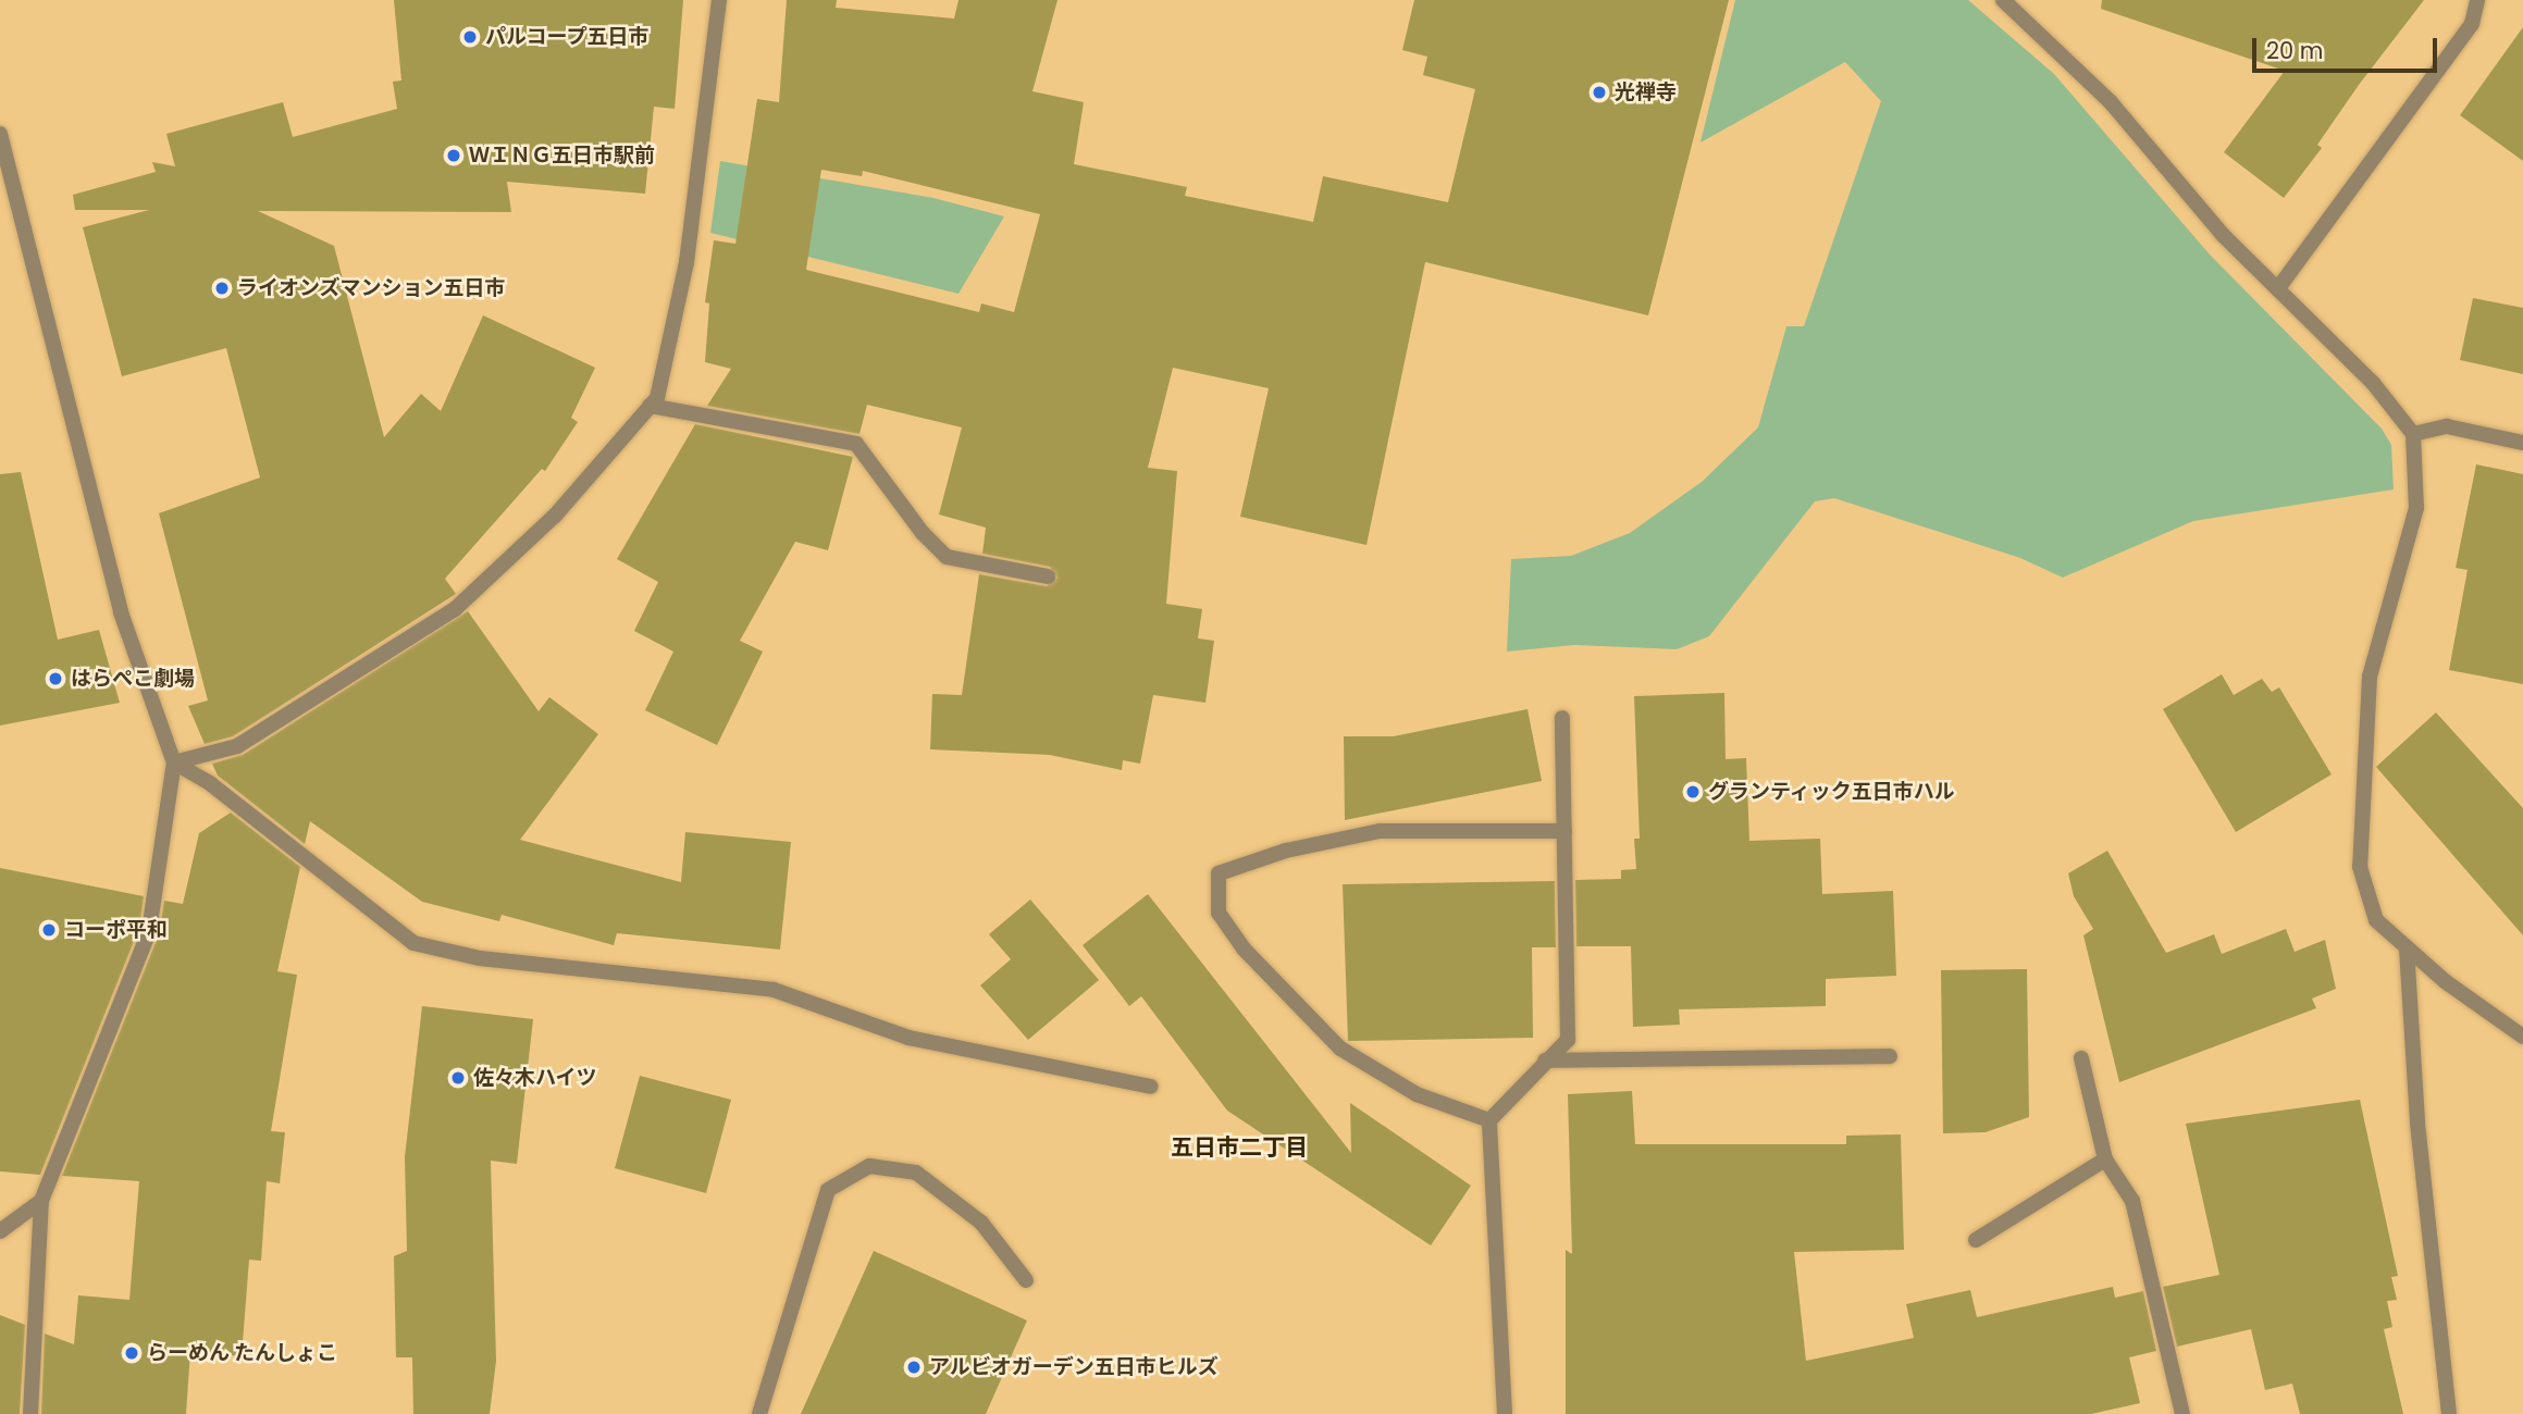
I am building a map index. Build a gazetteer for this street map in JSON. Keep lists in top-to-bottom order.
{
  "districts": ["五日市二丁目"],
  "places": [
    "パルコープ五日市",
    "光禅寺",
    "ＷＩＮＧ五日市駅前",
    "ライオンズマンション五日市",
    "はらぺこ劇場",
    "グランティック五日市ハル",
    "コーポ平和",
    "佐々木ハイツ",
    "らーめん たんしょこ",
    "アルビオガーデン五日市ヒルズ"
  ],
  "scale_bar": "20 m"
}
